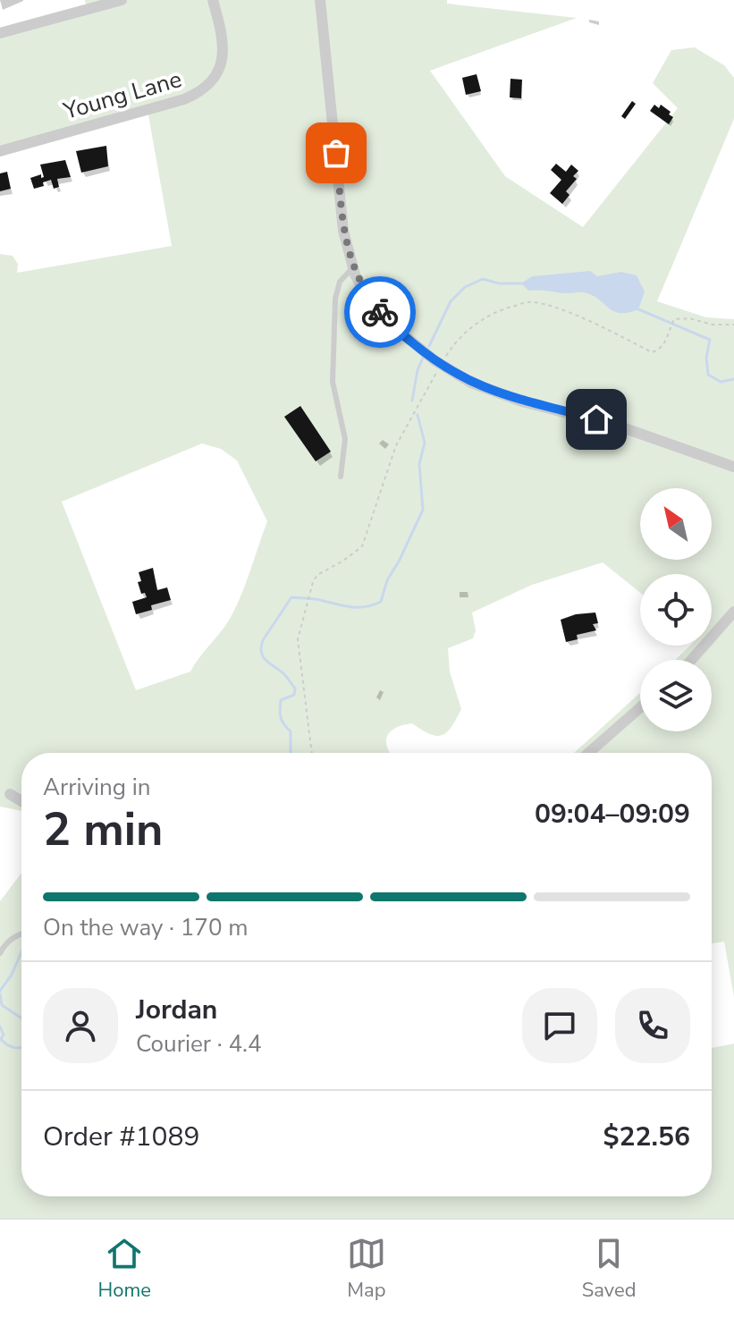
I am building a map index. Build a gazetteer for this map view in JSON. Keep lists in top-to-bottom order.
{
  "streets": {
    "street": ["Young Lane"]
  },
  "north": "top left",
  "page": {
    "heading": ["2 min", "Arriving in", "09:04–09:09"],
    "panel": [
      "Jordan",
      "Courier · 4.4",
      "Order #1089",
      "$22.56"
    ],
    "bar": "On the way · 170 m",
    "tabs": ["Home", "Map", "Saved"]
  }
}
